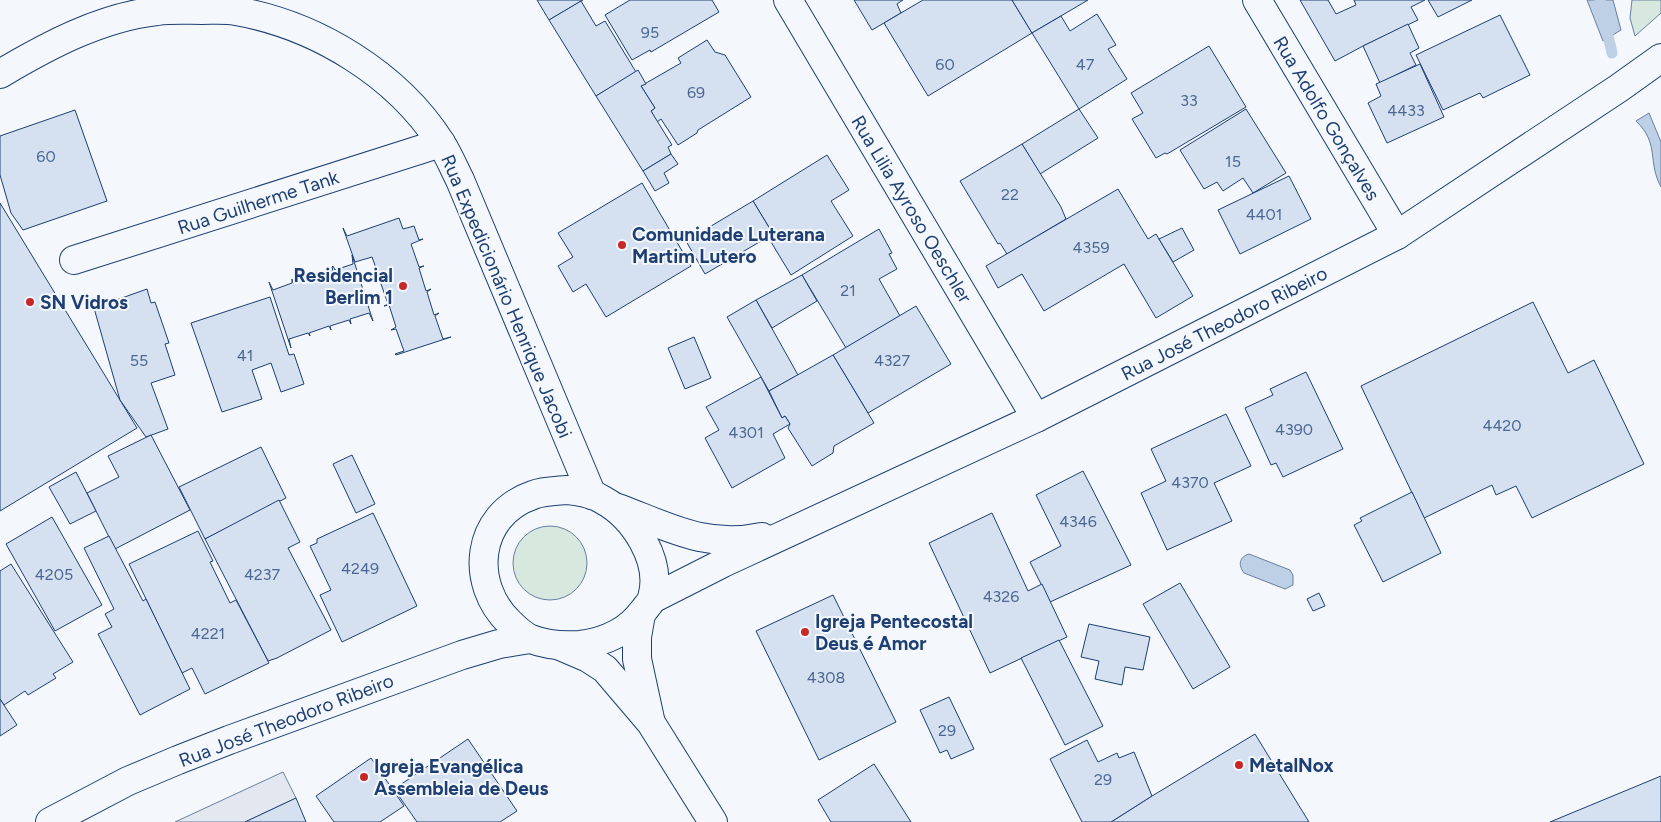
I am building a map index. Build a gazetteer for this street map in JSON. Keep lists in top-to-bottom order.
{
  "streets": {
    "main road": [
      "Rua Adolfo Gonçalves",
      "Rua Guilherme Tank",
      "Rua Lilia Ayroso Oeschler",
      "Rua Expedicionário Henrique Jacobi",
      "Rua José Theodoro Ribeiro"
    ]
  },
  "crossings": [
    ["Rua Adolfo Gonçalves", "Rua José Theodoro Ribeiro"],
    ["Rua Guilherme Tank", "Rua Expedicionário Henrique Jacobi"],
    ["Rua Lilia Ayroso Oeschler", "Rua José Theodoro Ribeiro"],
    ["Rua Expedicionário Henrique Jacobi", "Rua José Theodoro Ribeiro"]
  ],
  "places": [
    "Comunidade Luterana Martim Lutero",
    "Residencial Berlim 1",
    "SN Vidros",
    "Igreja Pentecostal Deus é Amor",
    "MetalNox",
    "Igreja Evangélica Assembleia de Deus"
  ],
  "house_numbers": [
    "95",
    "60",
    "47",
    "69",
    "33",
    "4433",
    "60",
    "15",
    "22",
    "4401",
    "4359",
    "21",
    "41",
    "55",
    "4327",
    "4420",
    "4390",
    "4301",
    "4370",
    "4346",
    "4249",
    "4205",
    "4237",
    "4326",
    "4221",
    "4308",
    "29",
    "29"
  ]
}
